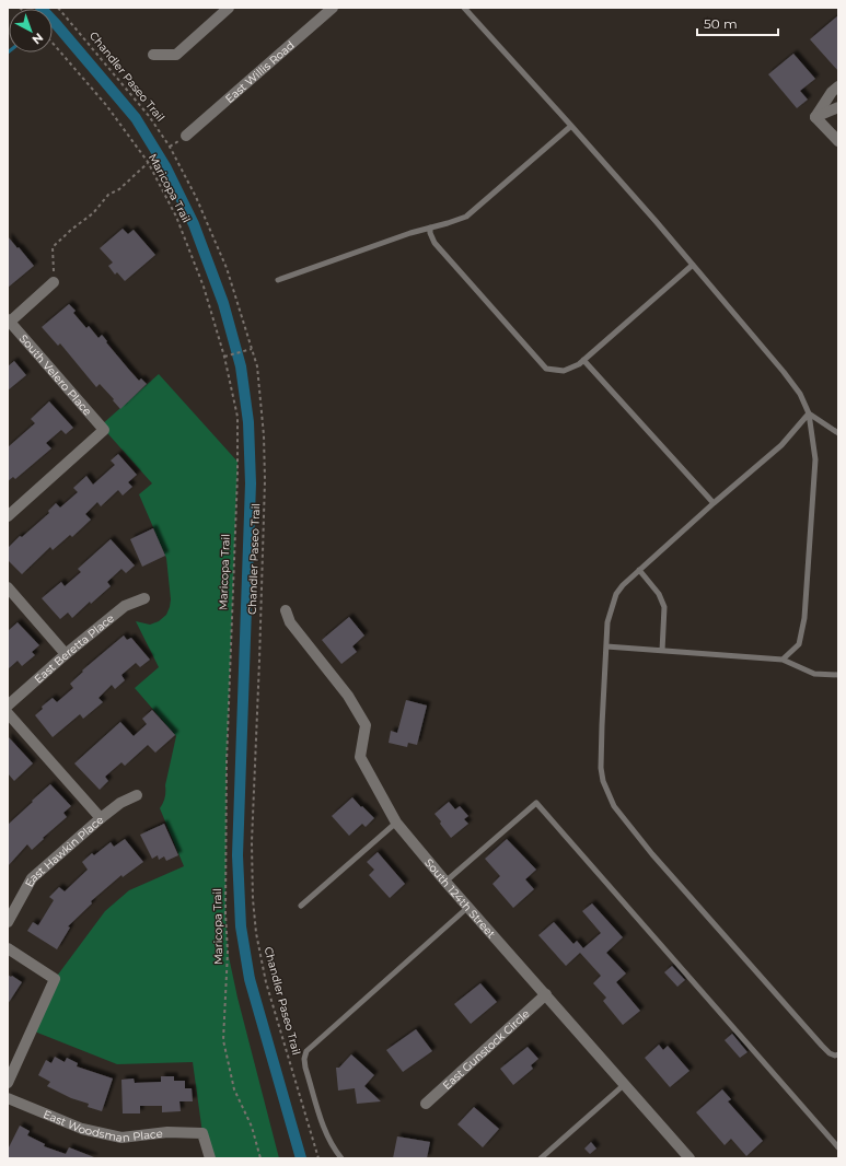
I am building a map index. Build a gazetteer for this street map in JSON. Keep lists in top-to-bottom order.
{
  "streets": {
    "street": [
      "East Willis Road",
      "South Velero Place",
      "East Beretta Place",
      "East Hawkin Place",
      "South 124th Street",
      "East Gunstock Circle",
      "East Woodsman Place"
    ],
    "path": ["Chandler Paseo Trail", "Maricopa Trail"]
  },
  "crossings": [
    ["South 124th Street", "East Gunstock Circle"]
  ],
  "scale_bar": "50 m",
  "north": "bottom right"
}
